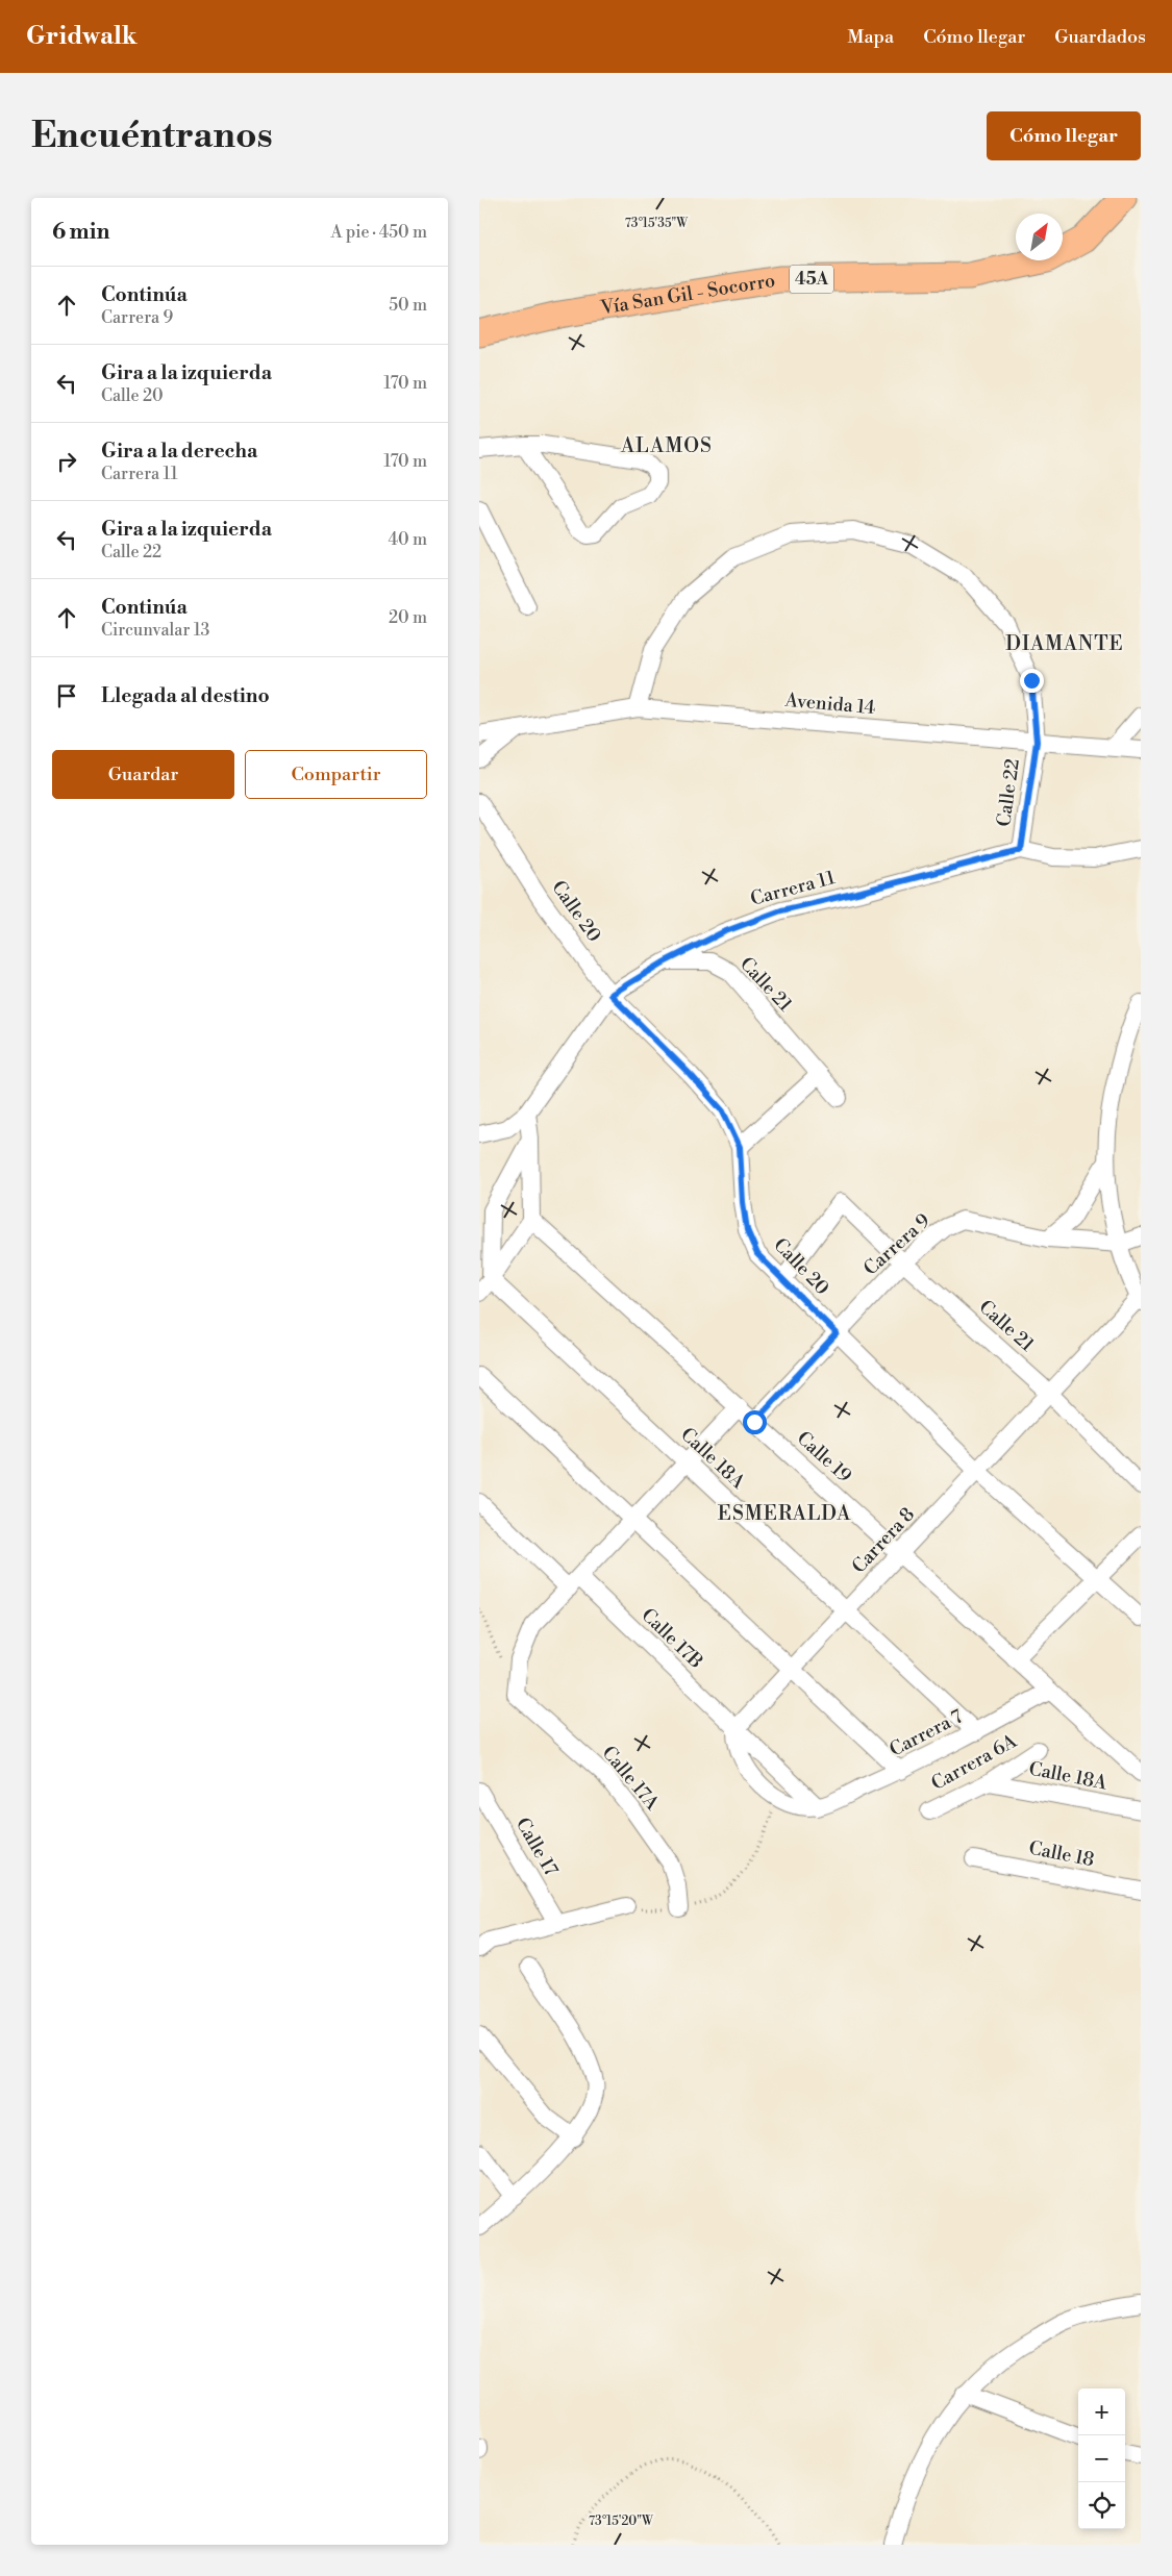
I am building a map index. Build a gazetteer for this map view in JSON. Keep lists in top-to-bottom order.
{
  "streets": {
    "highway": ["45A", "Vía San Gil - Socorro"],
    "street": [
      "Avenida 14",
      "Calle 22",
      "Carrera 11",
      "Calle 20",
      "Calle 21",
      "Carrera 9",
      "Calle 19",
      "Calle 18A",
      "Carrera 8",
      "Calle 17B",
      "Carrera 7",
      "Carrera 6A",
      "Calle 17A",
      "Calle 17",
      "Calle 18"
    ]
  },
  "crossings": [
    ["Avenida 14", "Calle 22"],
    ["Calle 22", "Carrera 11"],
    ["Carrera 11", "Calle 20"],
    ["Carrera 11", "Calle 21"],
    ["Calle 20", "Calle 21"],
    ["Calle 20", "Carrera 9"],
    ["Calle 20", "Carrera 8"],
    ["Calle 21", "Carrera 9"],
    ["Calle 21", "Carrera 8"],
    ["Carrera 9", "Calle 19"],
    ["Calle 19", "Carrera 8"],
    ["Calle 19", "Carrera 7"],
    ["Calle 18A", "Carrera 8"],
    ["Calle 18A", "Carrera 7"],
    ["Calle 18A", "Carrera 6A"],
    ["Carrera 8", "Calle 17B"]
  ],
  "districts": ["ALAMOS", "DIAMANTE", "ESMERALDA"],
  "north": "top right",
  "page": {
    "header": "Gridwalk",
    "nav": ["Mapa", "Cómo llegar", "Guardados"],
    "buttons": [
      "Cómo llegar",
      ["Guardar", "Compartir"]
    ],
    "title": "Encuéntranos",
    "heading": ["6 min", "A pie · 450 m"],
    "list": [
      ["Continúa", "Carrera 9", "50 m"],
      ["Gira a la izquierda", "Calle 20", "170 m"],
      ["Gira a la derecha", "Carrera 11", "170 m"],
      ["Gira a la izquierda", "Calle 22", "40 m"],
      ["Continúa", "Circunvalar 13", "20 m"],
      "Llegada al destino"
    ],
    "map_buttons": ["+", "−"]
  },
  "coordinates": ["73°15'35\"W", "73°15'20\"W"]
}
